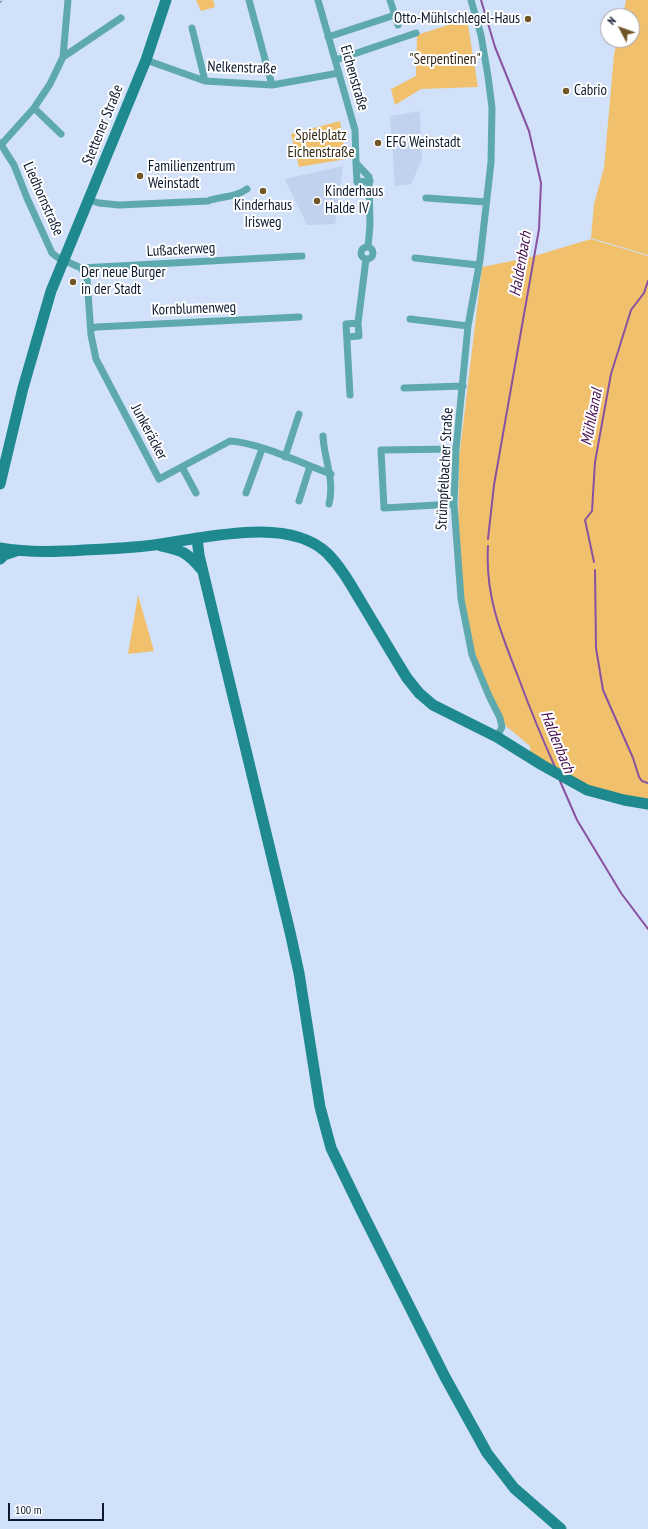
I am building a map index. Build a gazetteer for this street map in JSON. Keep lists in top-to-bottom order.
{
  "streets": {
    "main road": ["Stettener Straße"],
    "street": [
      "Nelkenstraße",
      "Eichenstraße",
      "Liedhornstraße",
      "Lußackerweg",
      "Kornblumenweg",
      "Junkeräcker",
      "Strümpfelbacher Straße"
    ]
  },
  "crossings": [
    ["Nelkenstraße", "Eichenstraße"],
    ["Nelkenstraße", "Stettener Straße"],
    ["Stettener Straße", "Liedhornstraße"],
    ["Stettener Straße", "Lußackerweg"],
    ["Liedhornstraße", "Lußackerweg"],
    ["Lußackerweg", "Junkeräcker"],
    ["Kornblumenweg", "Junkeräcker"]
  ],
  "water": ["Haldenbach", "Mühlkanal"],
  "parks": ["\"Serpentinen\"", "Spielplatz Eichenstraße"],
  "places": [
    "Otto-Mühlschlegel-Haus",
    "Cabrio",
    "EFG Weinstadt",
    "Familienzentrum Weinstadt",
    "Kinderhaus Irisweg",
    "Kinderhaus Halde IV",
    "Der neue Burger in der Stadt"
  ],
  "scale_bar": "100 m",
  "north": "top left"
}
